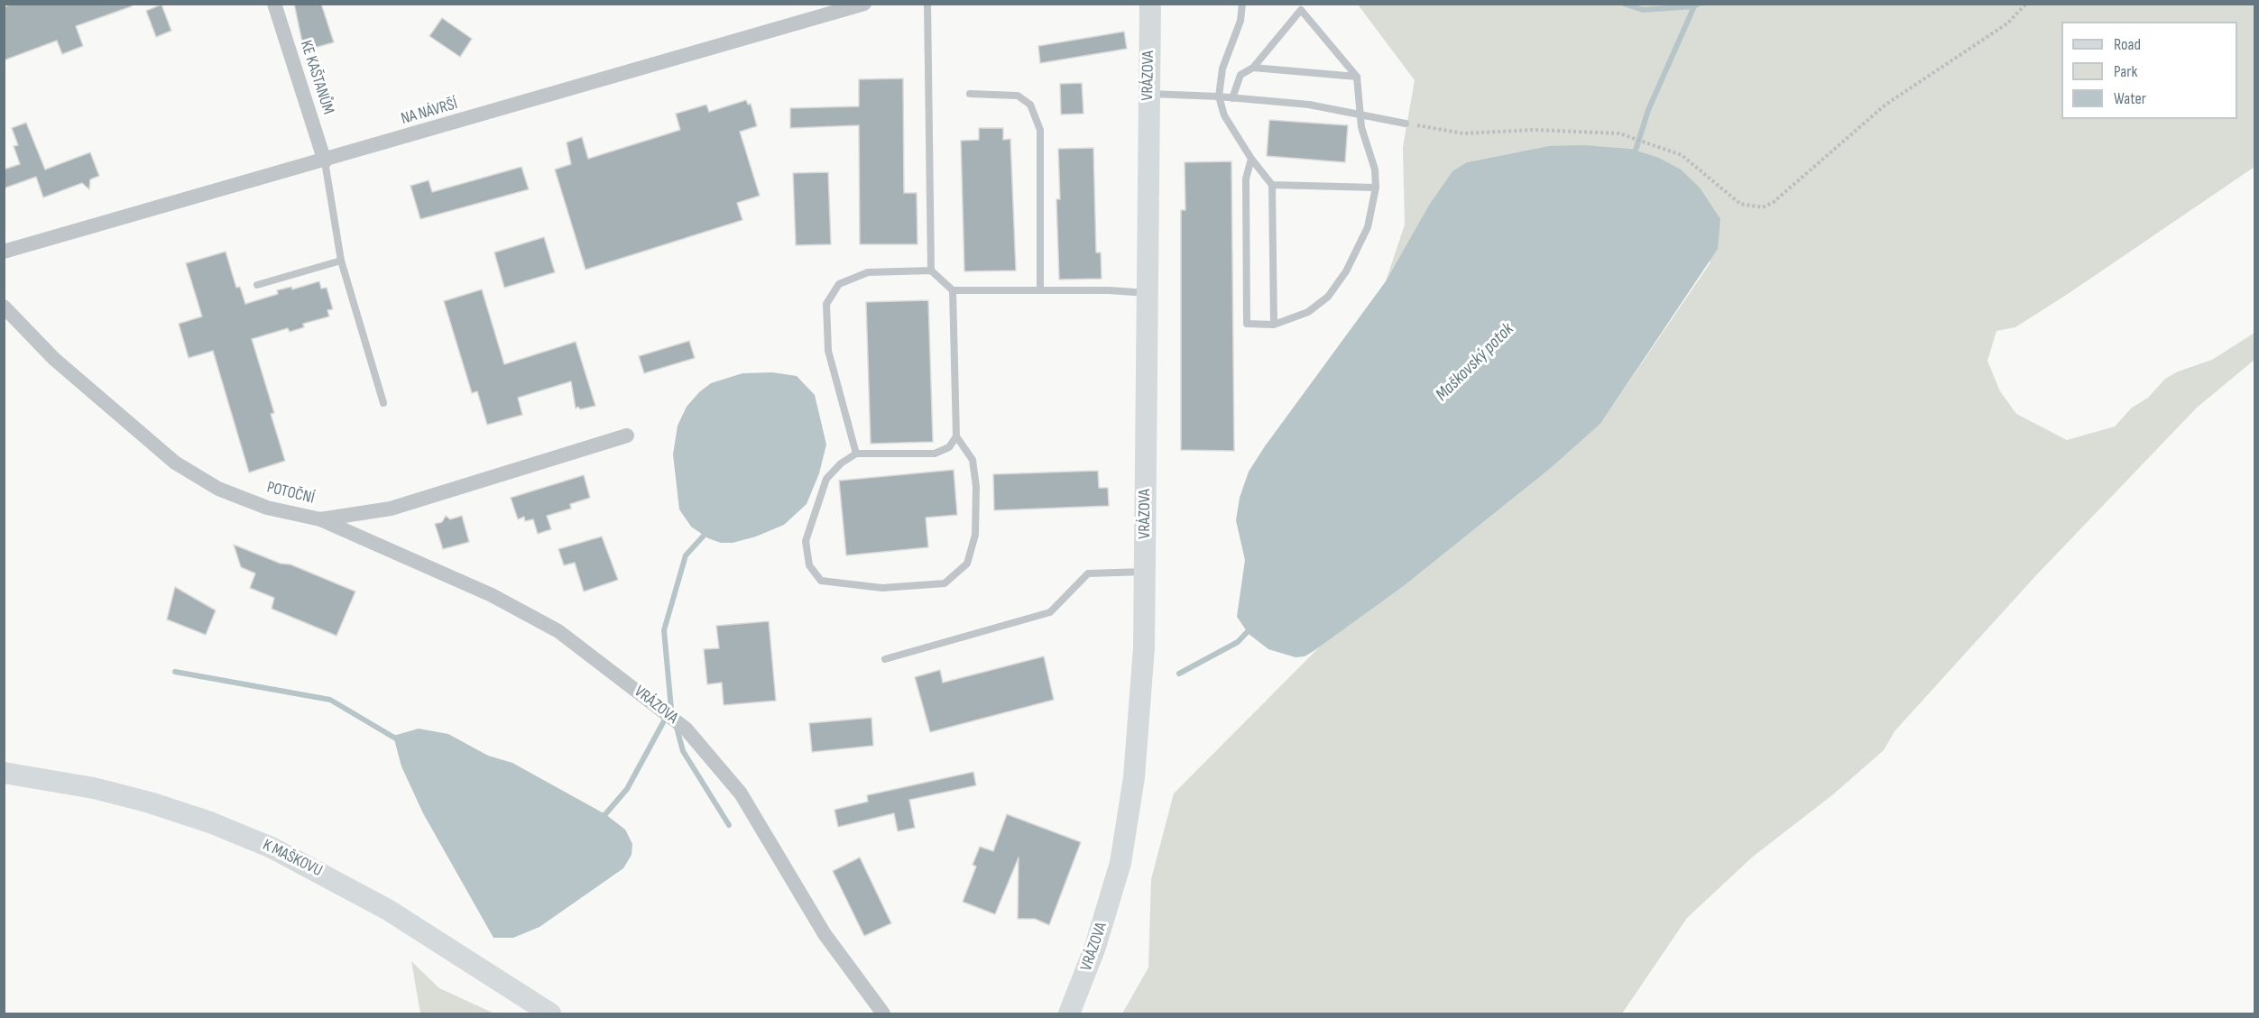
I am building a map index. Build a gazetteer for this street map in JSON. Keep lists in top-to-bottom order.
{
  "streets": {
    "street": [
      "VRÁZOVA",
      "KE KAŠTANŮM",
      "NA NÁVRŠÍ",
      "POTOČNÍ",
      "K MAŠKOVU"
    ]
  },
  "crossings": [
    ["VRÁZOVA", "POTOČNÍ"],
    ["KE KAŠTANŮM", "NA NÁVRŠÍ"]
  ],
  "water": ["Maškovský potok"],
  "legend": ["Road", "Park", "Water"]
}
